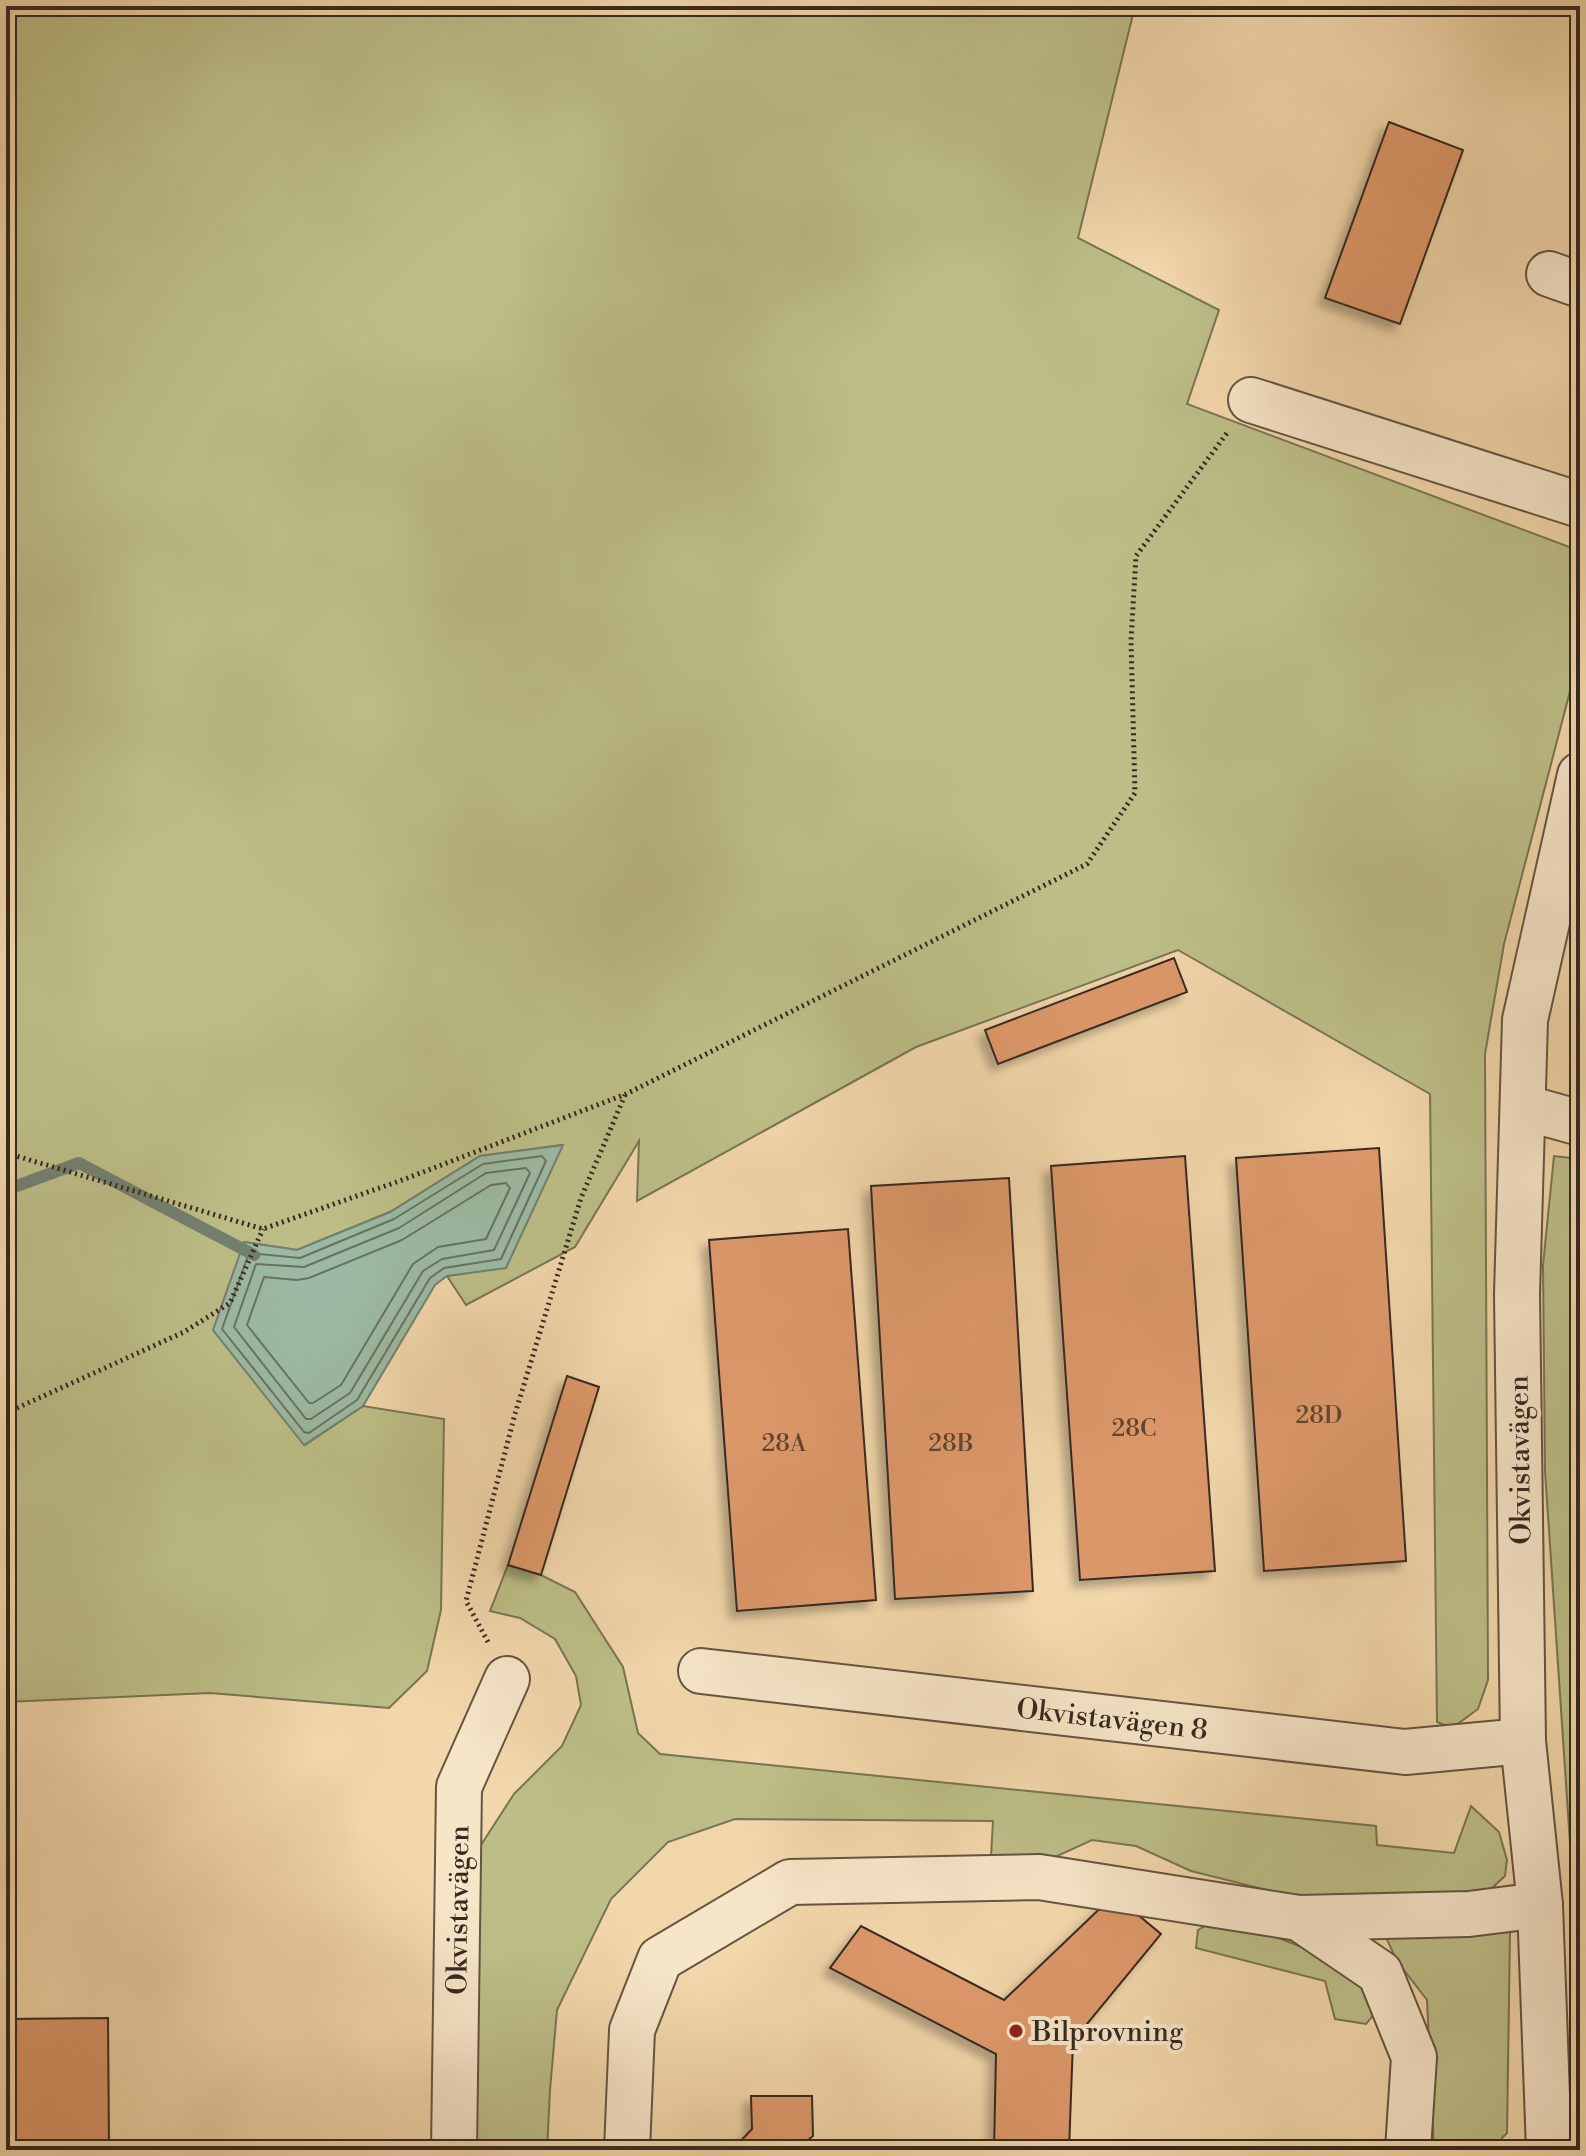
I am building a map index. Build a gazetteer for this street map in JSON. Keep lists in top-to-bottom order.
{
  "streets": {
    "street": ["Okvistavägen", "Okvistavägen 8"]
  },
  "crossings": [
    ["Okvistavägen", "Okvistavägen 8"]
  ],
  "places": ["Bilprovning"],
  "house_numbers": [
    "28D",
    "28C",
    "28A",
    "28B"
  ]
}
